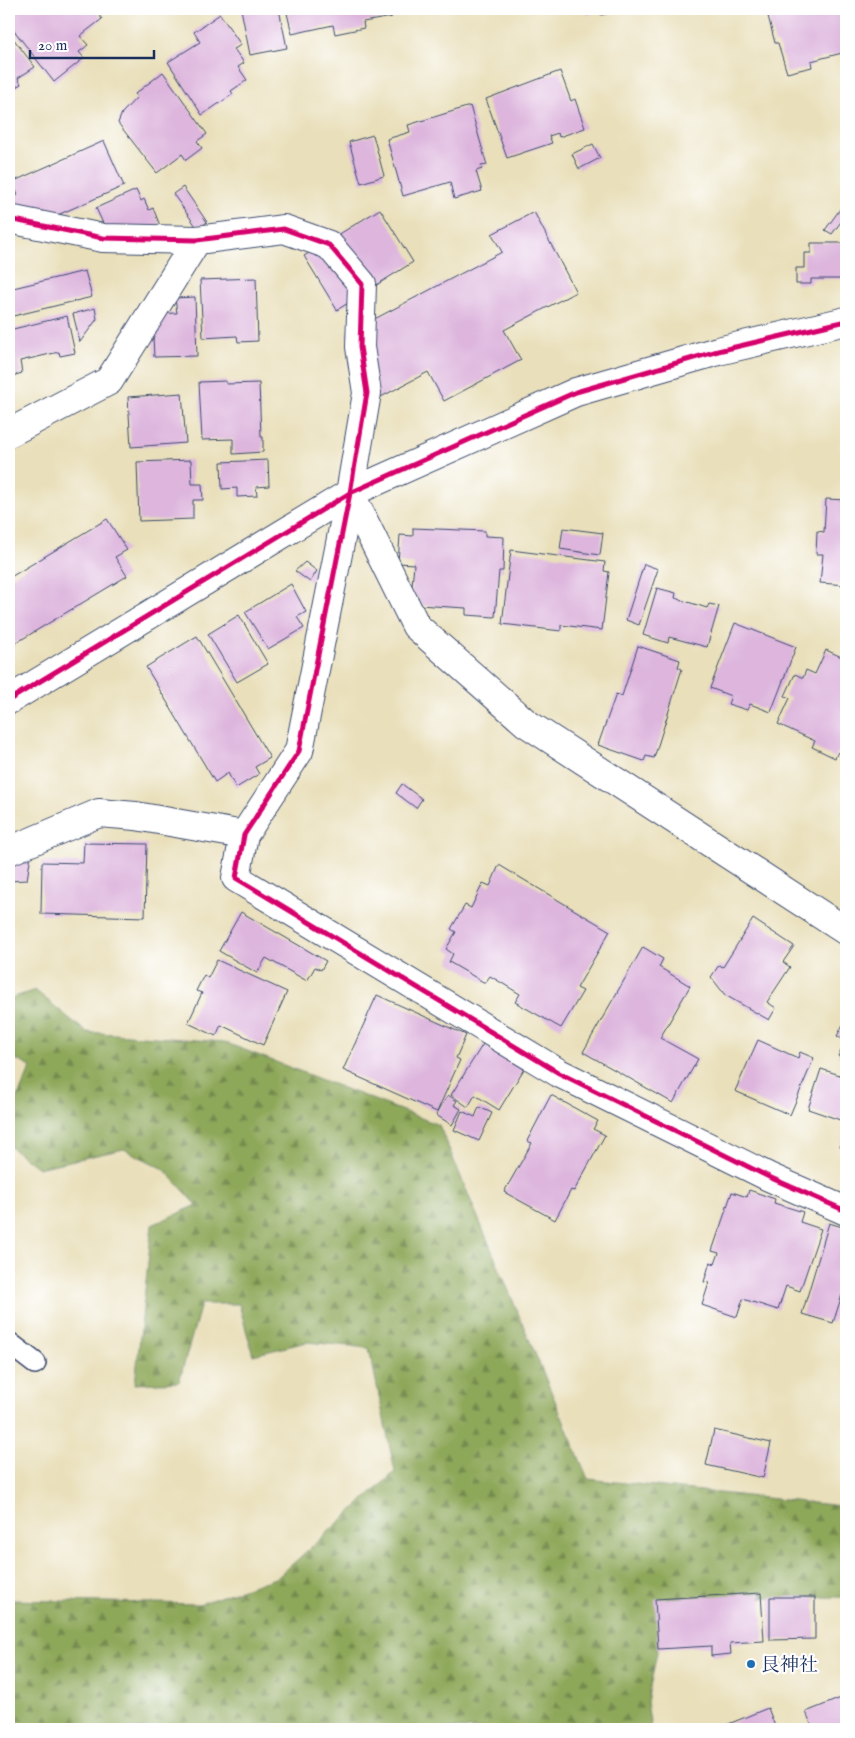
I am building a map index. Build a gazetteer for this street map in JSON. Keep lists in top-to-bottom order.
{
  "places": ["艮神社"],
  "scale_bar": "20 m"
}
